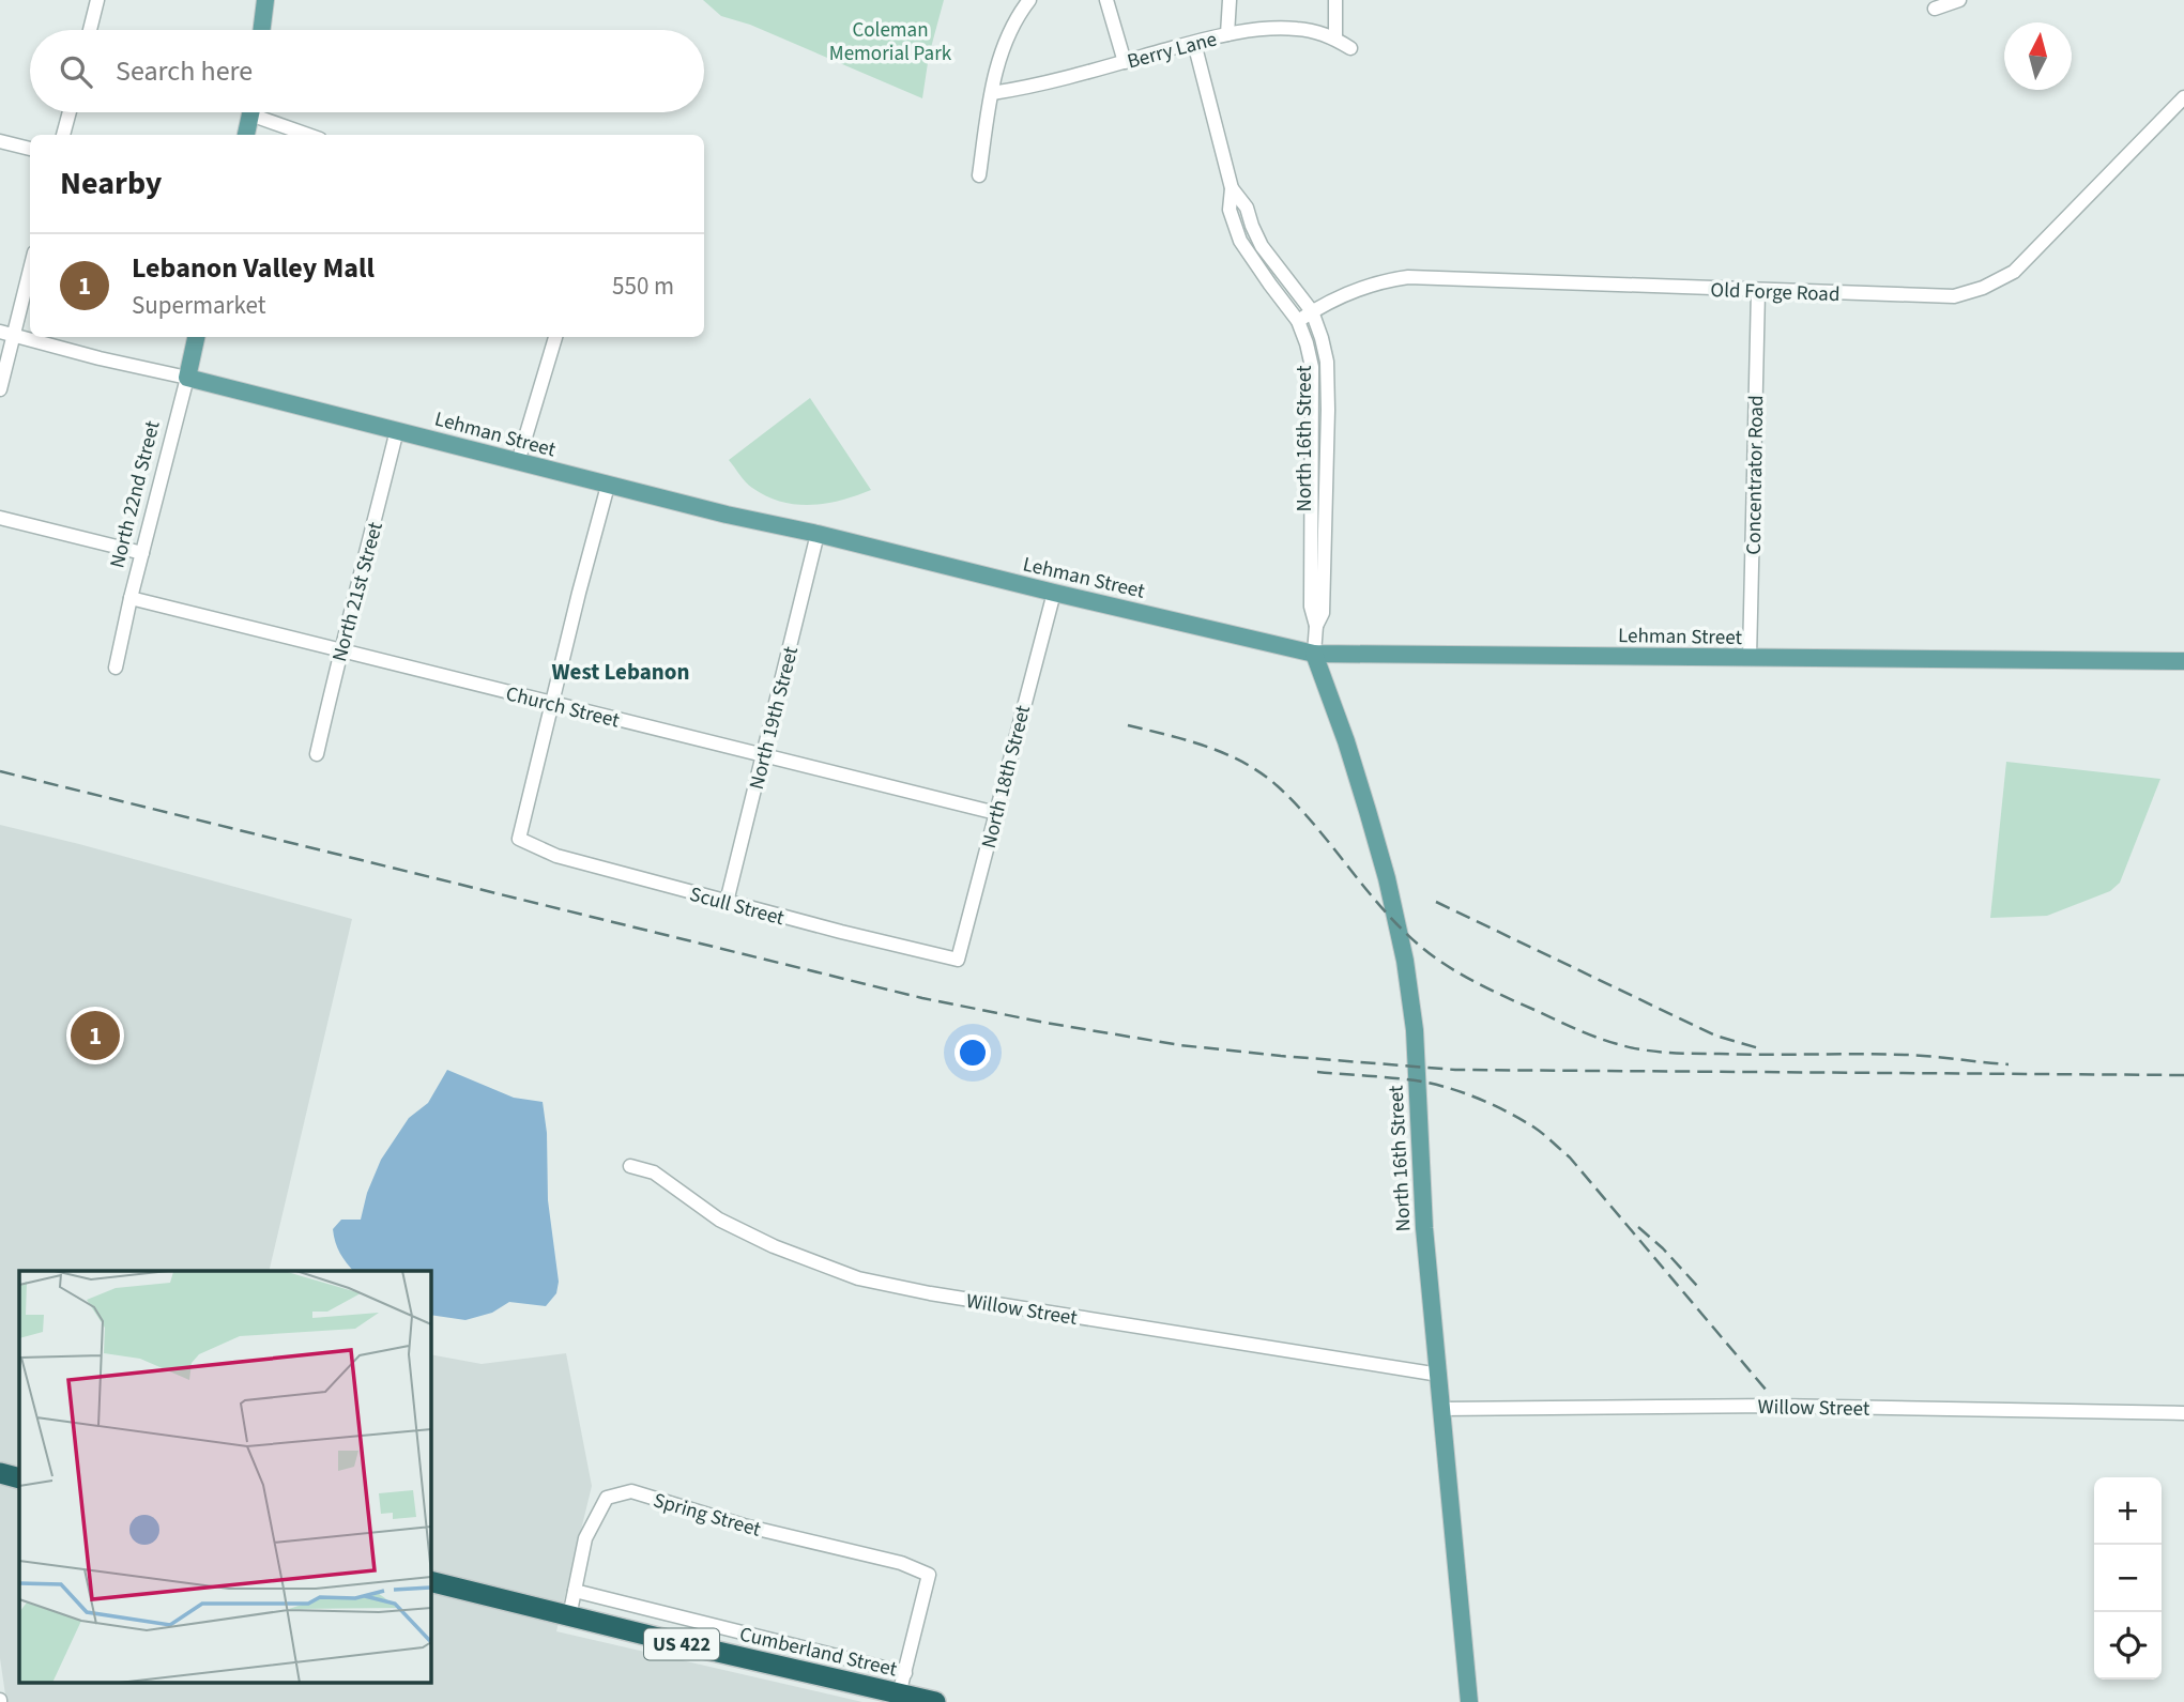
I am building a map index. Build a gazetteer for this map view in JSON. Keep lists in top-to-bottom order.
{
  "streets": {
    "highway": ["US 422", "Cumberland Street"],
    "main road": ["Lehman Street", "North 16th Street", "North 22nd Street"],
    "street": [
      "Berry Lane",
      "Old Forge Road",
      "Concentrator Road",
      "North 21st Street",
      "Church Street",
      "North 19th Street",
      "North 18th Street",
      "Scull Street",
      "Willow Street",
      "Spring Street"
    ]
  },
  "crossings": [
    ["Berry Lane", "North 16th Street"],
    ["Old Forge Road", "North 16th Street"],
    ["Old Forge Road", "Concentrator Road"],
    ["Lehman Street", "North 16th Street"],
    ["Lehman Street", "Concentrator Road"],
    ["Lehman Street", "North 22nd Street"],
    ["Lehman Street", "North 21st Street"],
    ["Lehman Street", "North 19th Street"],
    ["Lehman Street", "North 18th Street"],
    ["North 16th Street", "Willow Street"],
    ["North 22nd Street", "Church Street"],
    ["North 21st Street", "Church Street"],
    ["Church Street", "North 19th Street"],
    ["Church Street", "North 18th Street"],
    ["Church Street", "Scull Street"],
    ["North 19th Street", "Scull Street"],
    ["North 18th Street", "Scull Street"],
    ["Spring Street", "Cumberland Street"]
  ],
  "districts": ["West Lebanon"],
  "parks": ["Coleman Memorial Park"],
  "north": "top",
  "page": {
    "search": "Search here",
    "heading": "Nearby",
    "list": [
      {
        "mark": "1",
        "name": "Lebanon Valley Mall",
        "note": "Supermarket",
        "value": "550 m"
      }
    ],
    "pins": "1",
    "map_buttons": ["+", "−"]
  }
}
